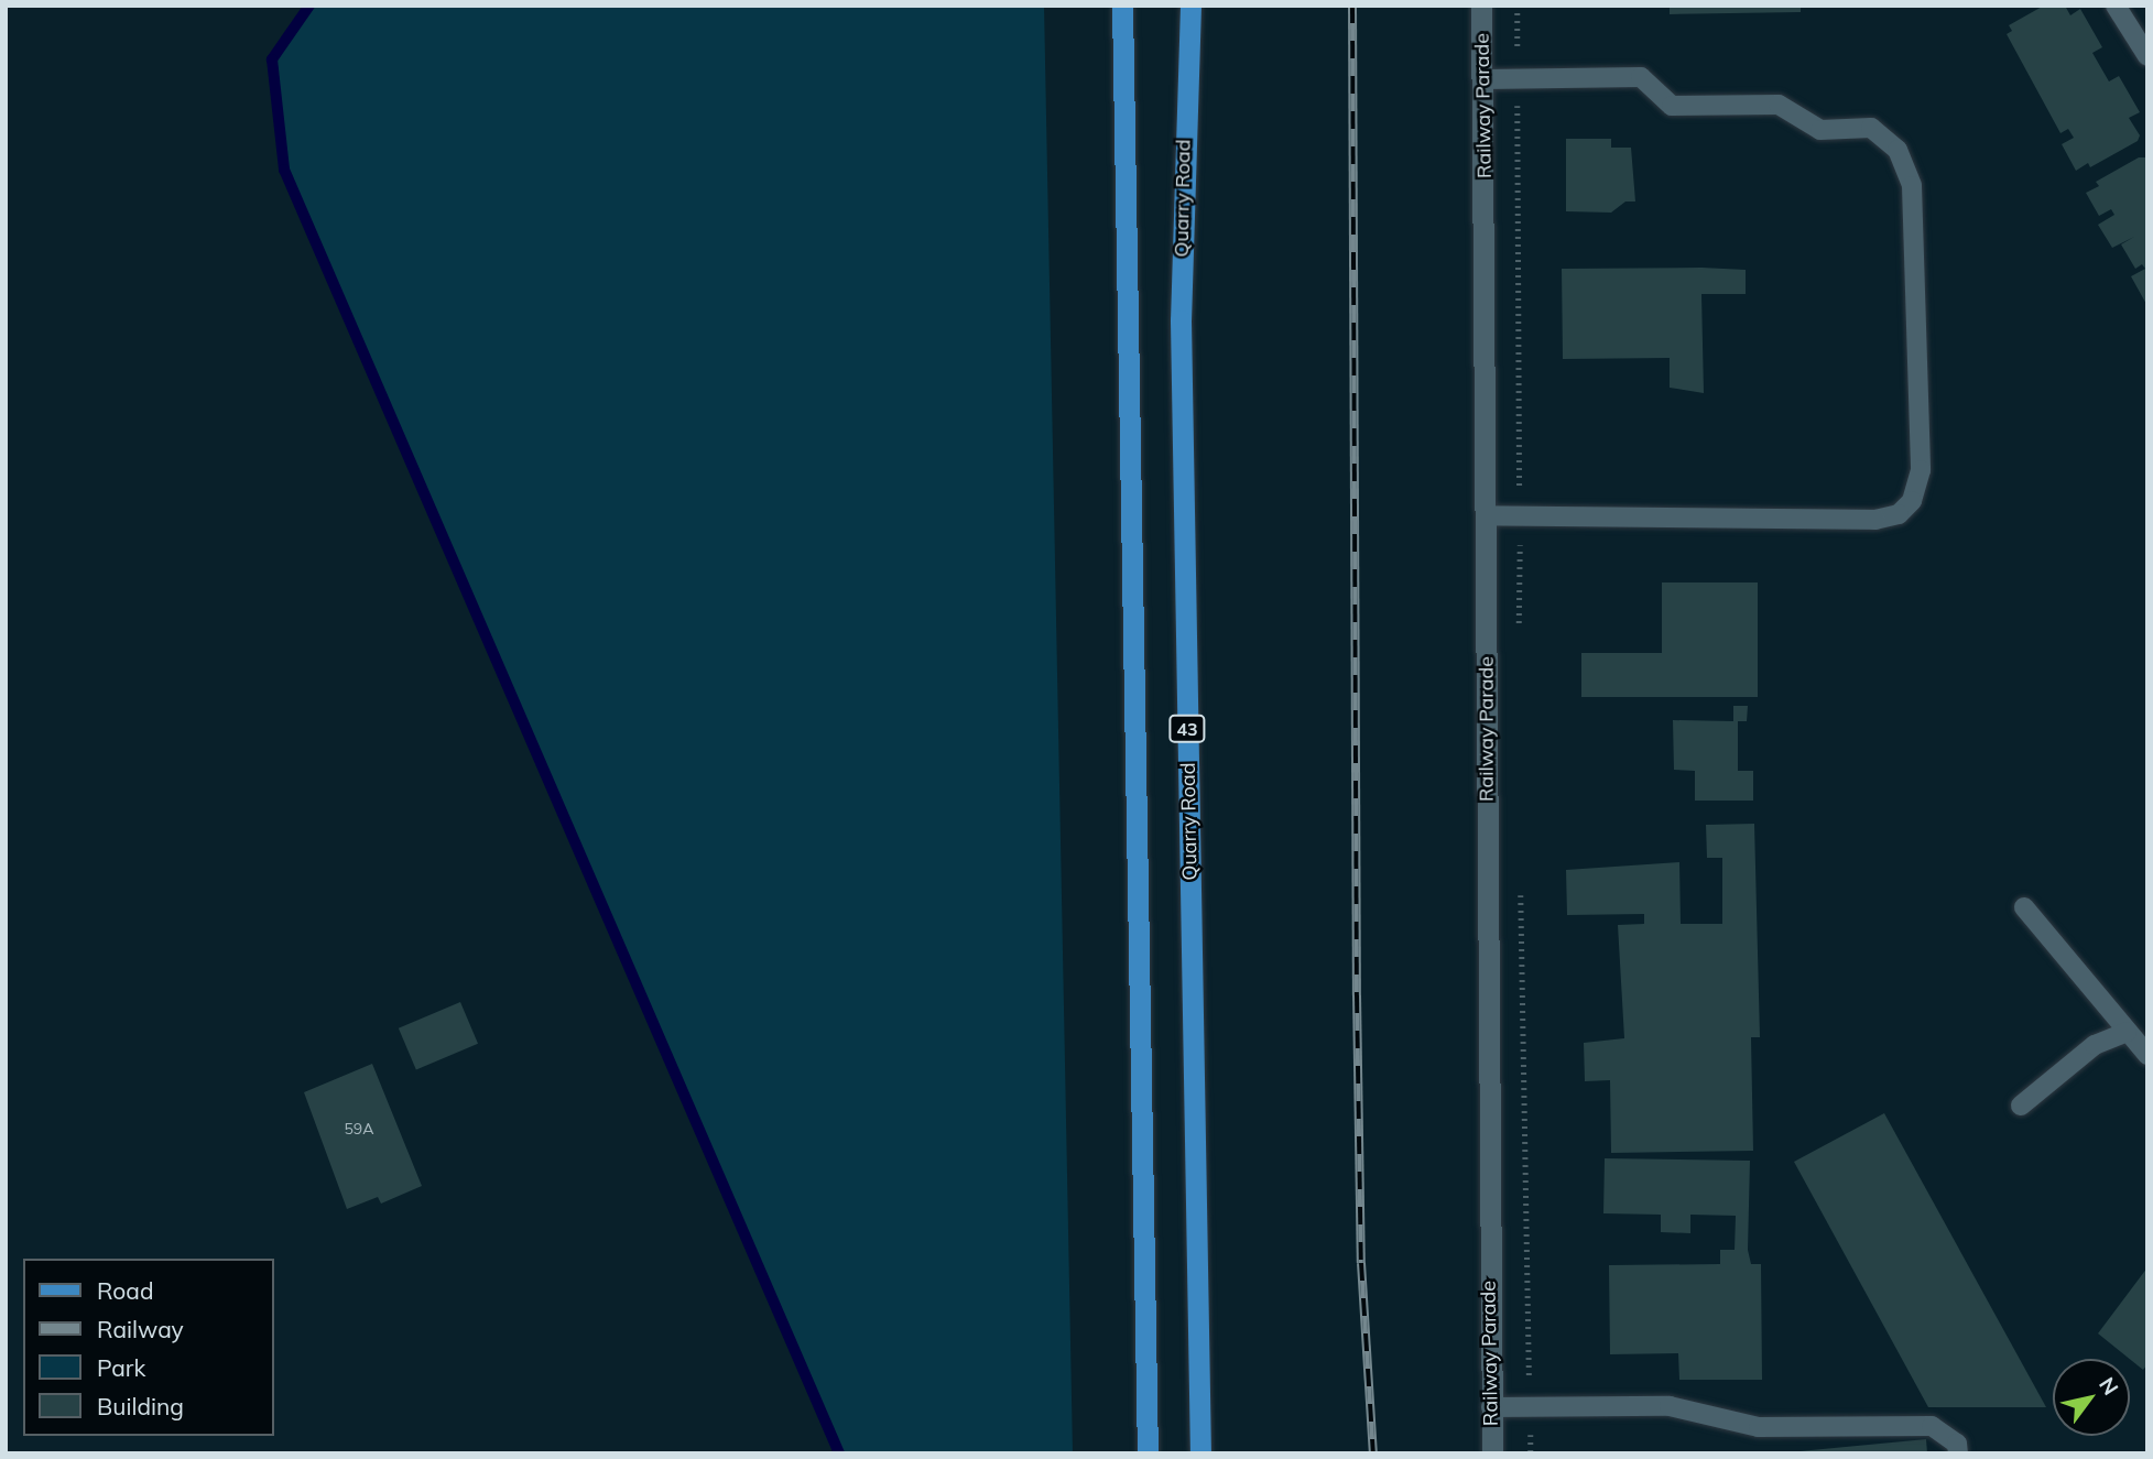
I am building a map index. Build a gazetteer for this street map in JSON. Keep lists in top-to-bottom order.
{
  "streets": {
    "main road": ["Quarry Road", "43"],
    "street": ["Railway Parade"]
  },
  "house_numbers": ["59A"],
  "legend": [
    "Road",
    "Railway",
    "Park",
    "Building"
  ],
  "north": "top right"
}
